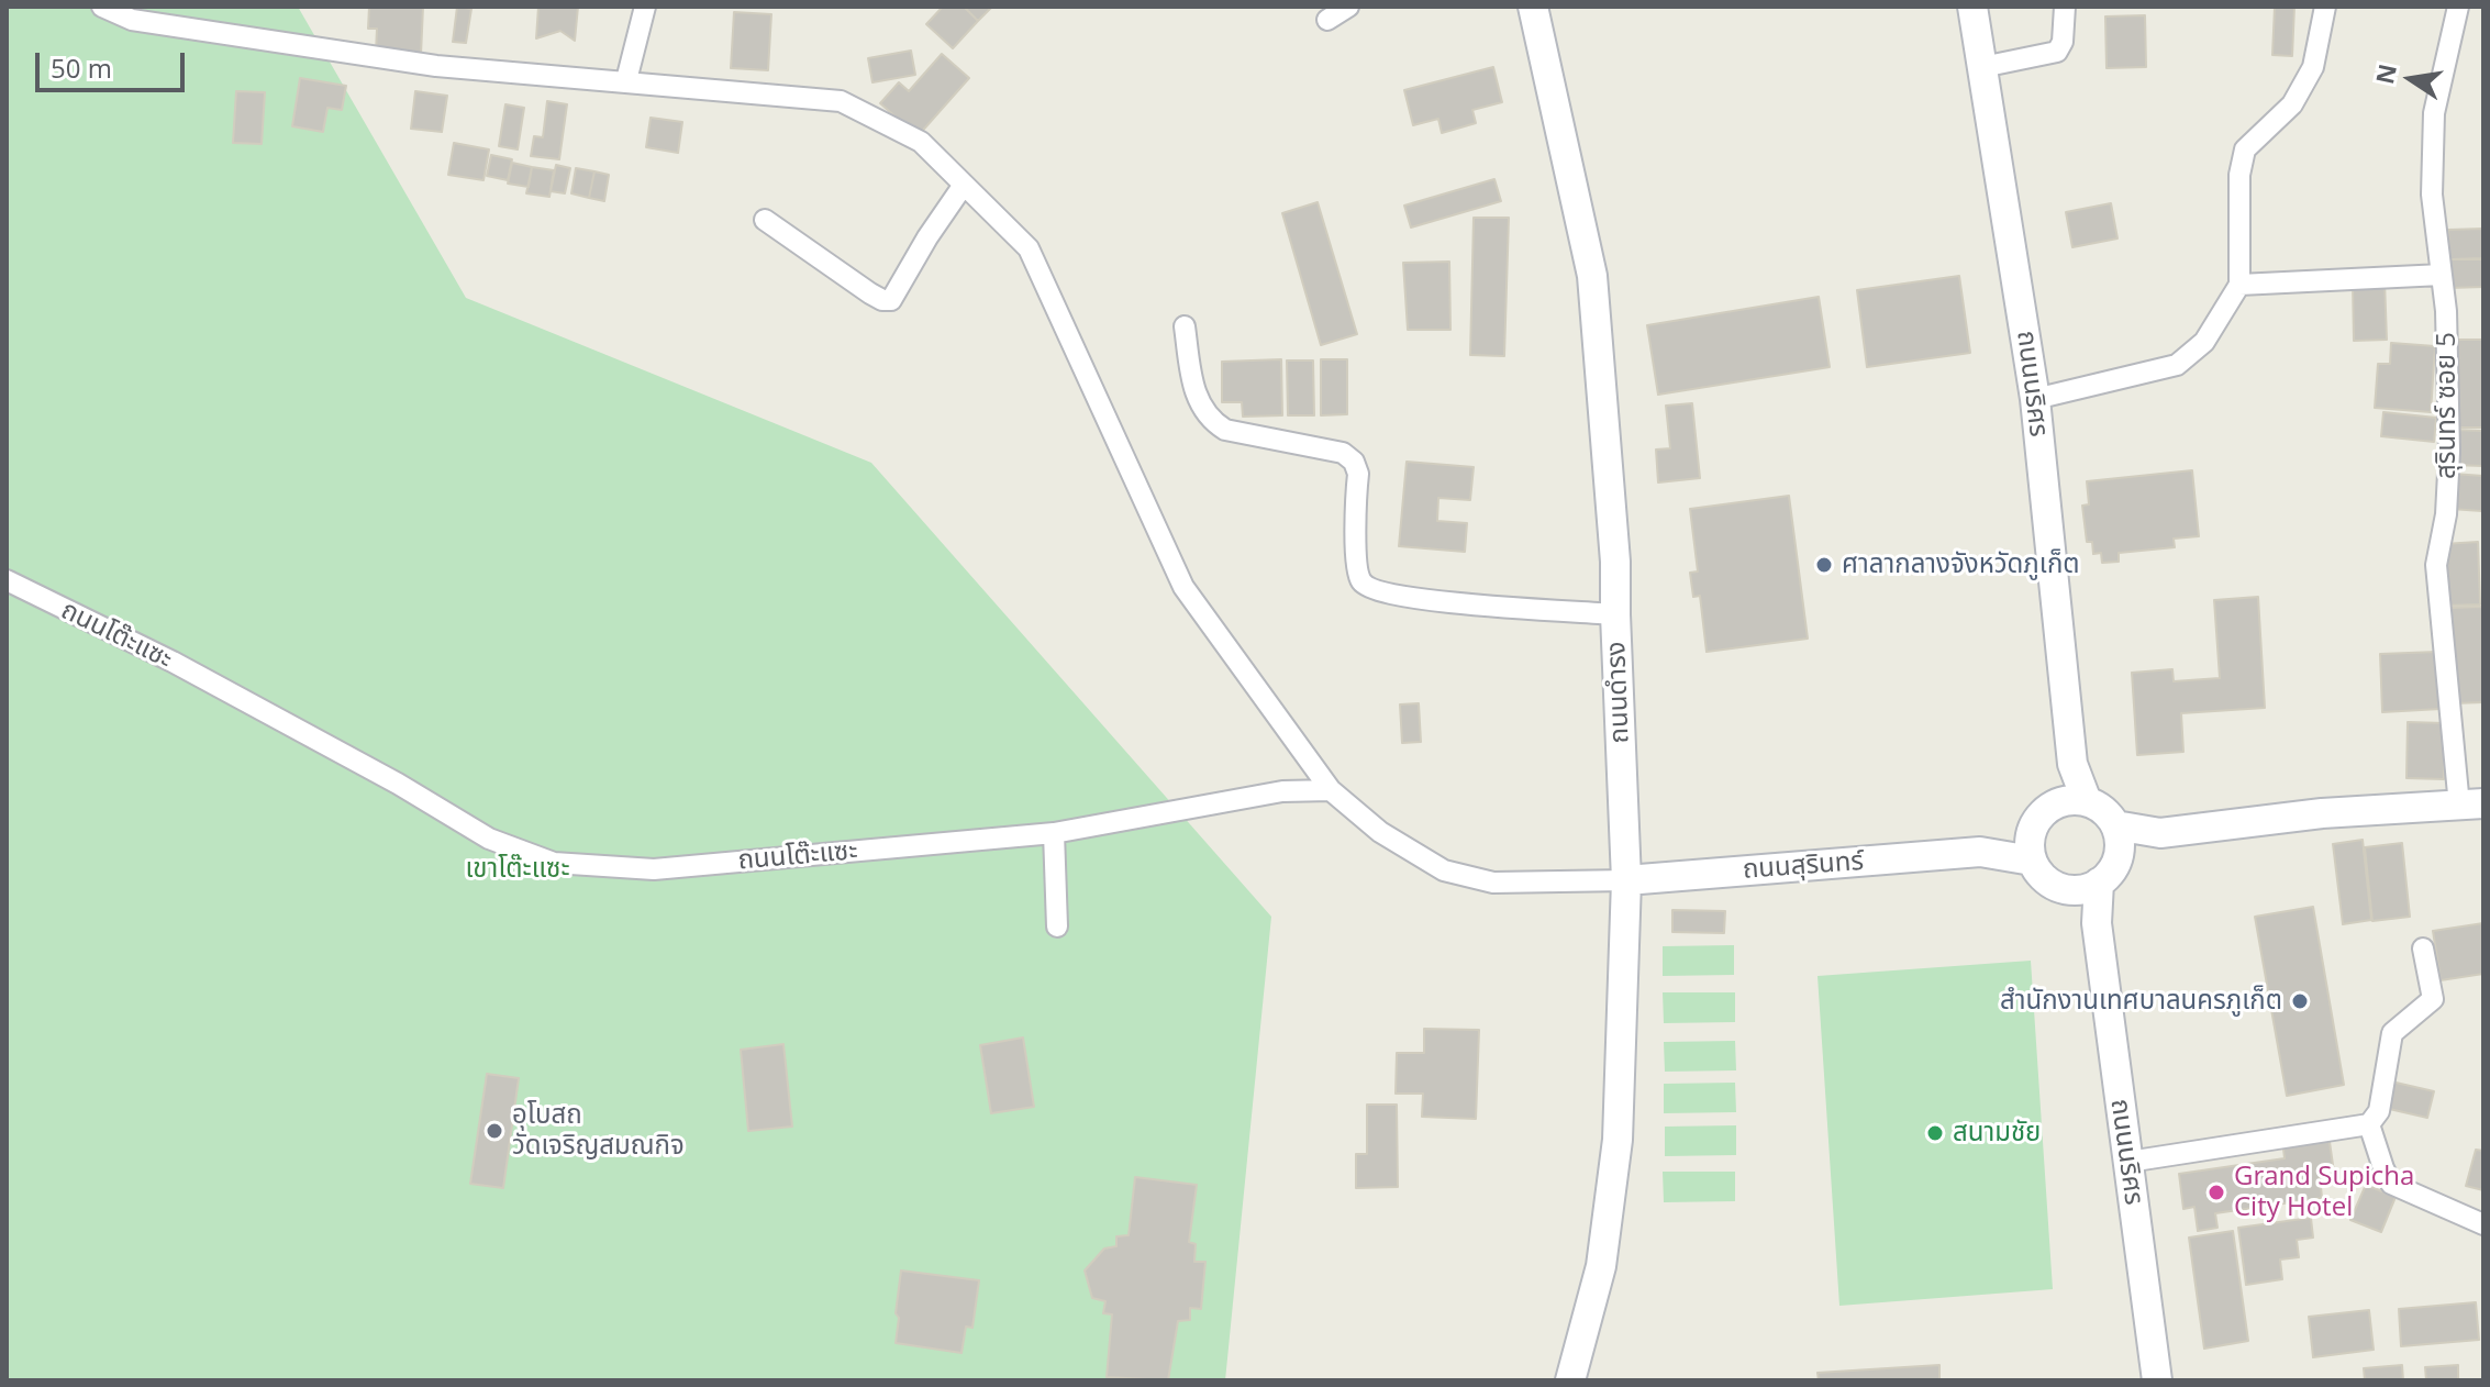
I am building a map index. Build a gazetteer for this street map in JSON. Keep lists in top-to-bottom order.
{
  "streets": {
    "street": [
      "ถนนนริศร",
      "สุรินทร์ ซอย 5",
      "ถนนโต๊ะแซะ",
      "ถนนดำรง",
      "ถนนสุรินทร์"
    ]
  },
  "crossings": [
    ["ถนนนริศร", "ถนนสุรินทร์"],
    ["ถนนดำรง", "ถนนสุรินทร์"]
  ],
  "parks": ["เขาโต๊ะแซะ"],
  "places": [
    "ศาลากลางจังหวัดภูเก็ต",
    "สำนักงานเทศบาลนครภูเก็ต",
    "อุโบสถ วัดเจริญสมณกิจ",
    "สนามชัย",
    "Grand Supicha City Hotel"
  ],
  "scale_bar": "50 m",
  "north": "left"
}
